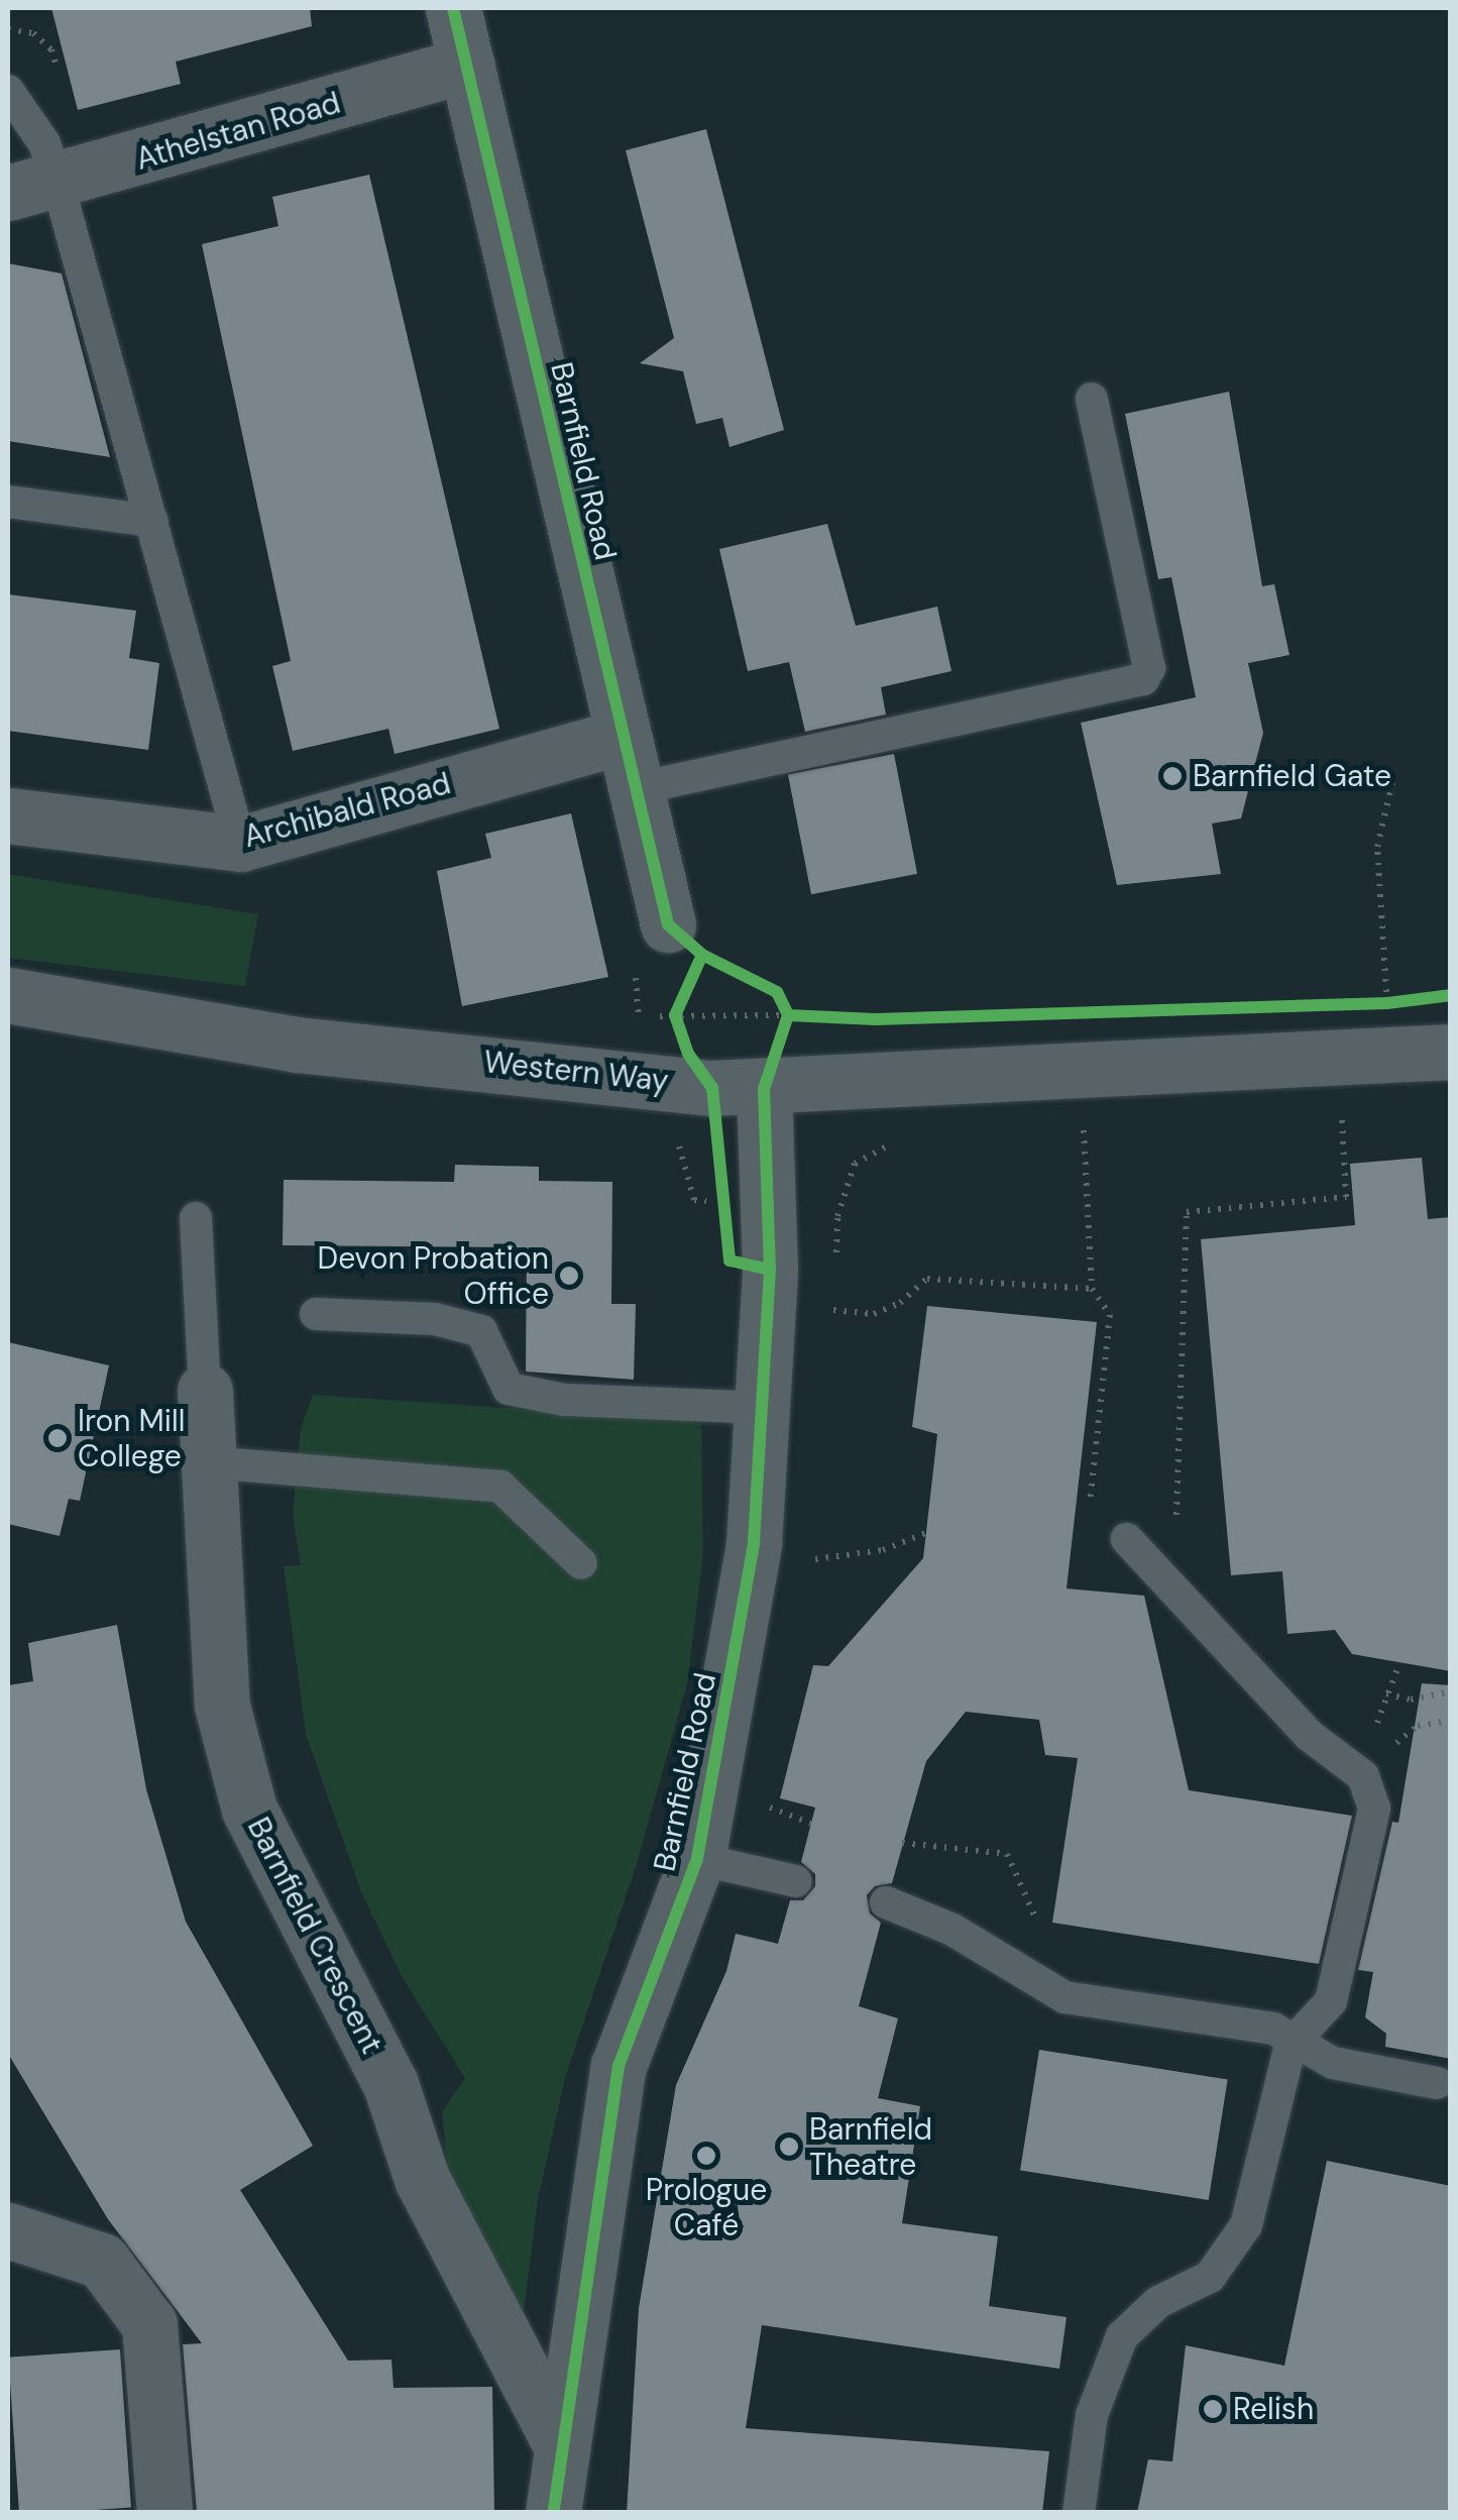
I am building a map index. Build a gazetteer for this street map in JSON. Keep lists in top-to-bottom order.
{
  "streets": {
    "street": [
      "Athelstan Road",
      "Barnfield Road",
      "Archibald Road",
      "Western Way",
      "Barnfield Crescent"
    ]
  },
  "crossings": [
    ["Athelstan Road", "Barnfield Road"],
    ["Barnfield Road", "Archibald Road"],
    ["Barnfield Road", "Western Way"],
    ["Barnfield Road", "Barnfield Crescent"]
  ],
  "places": [
    "Barnfield Gate",
    "Devon Probation Office",
    "Iron Mill College",
    "Barnfield Theatre",
    "Prologue Café",
    "Relish"
  ]
}
